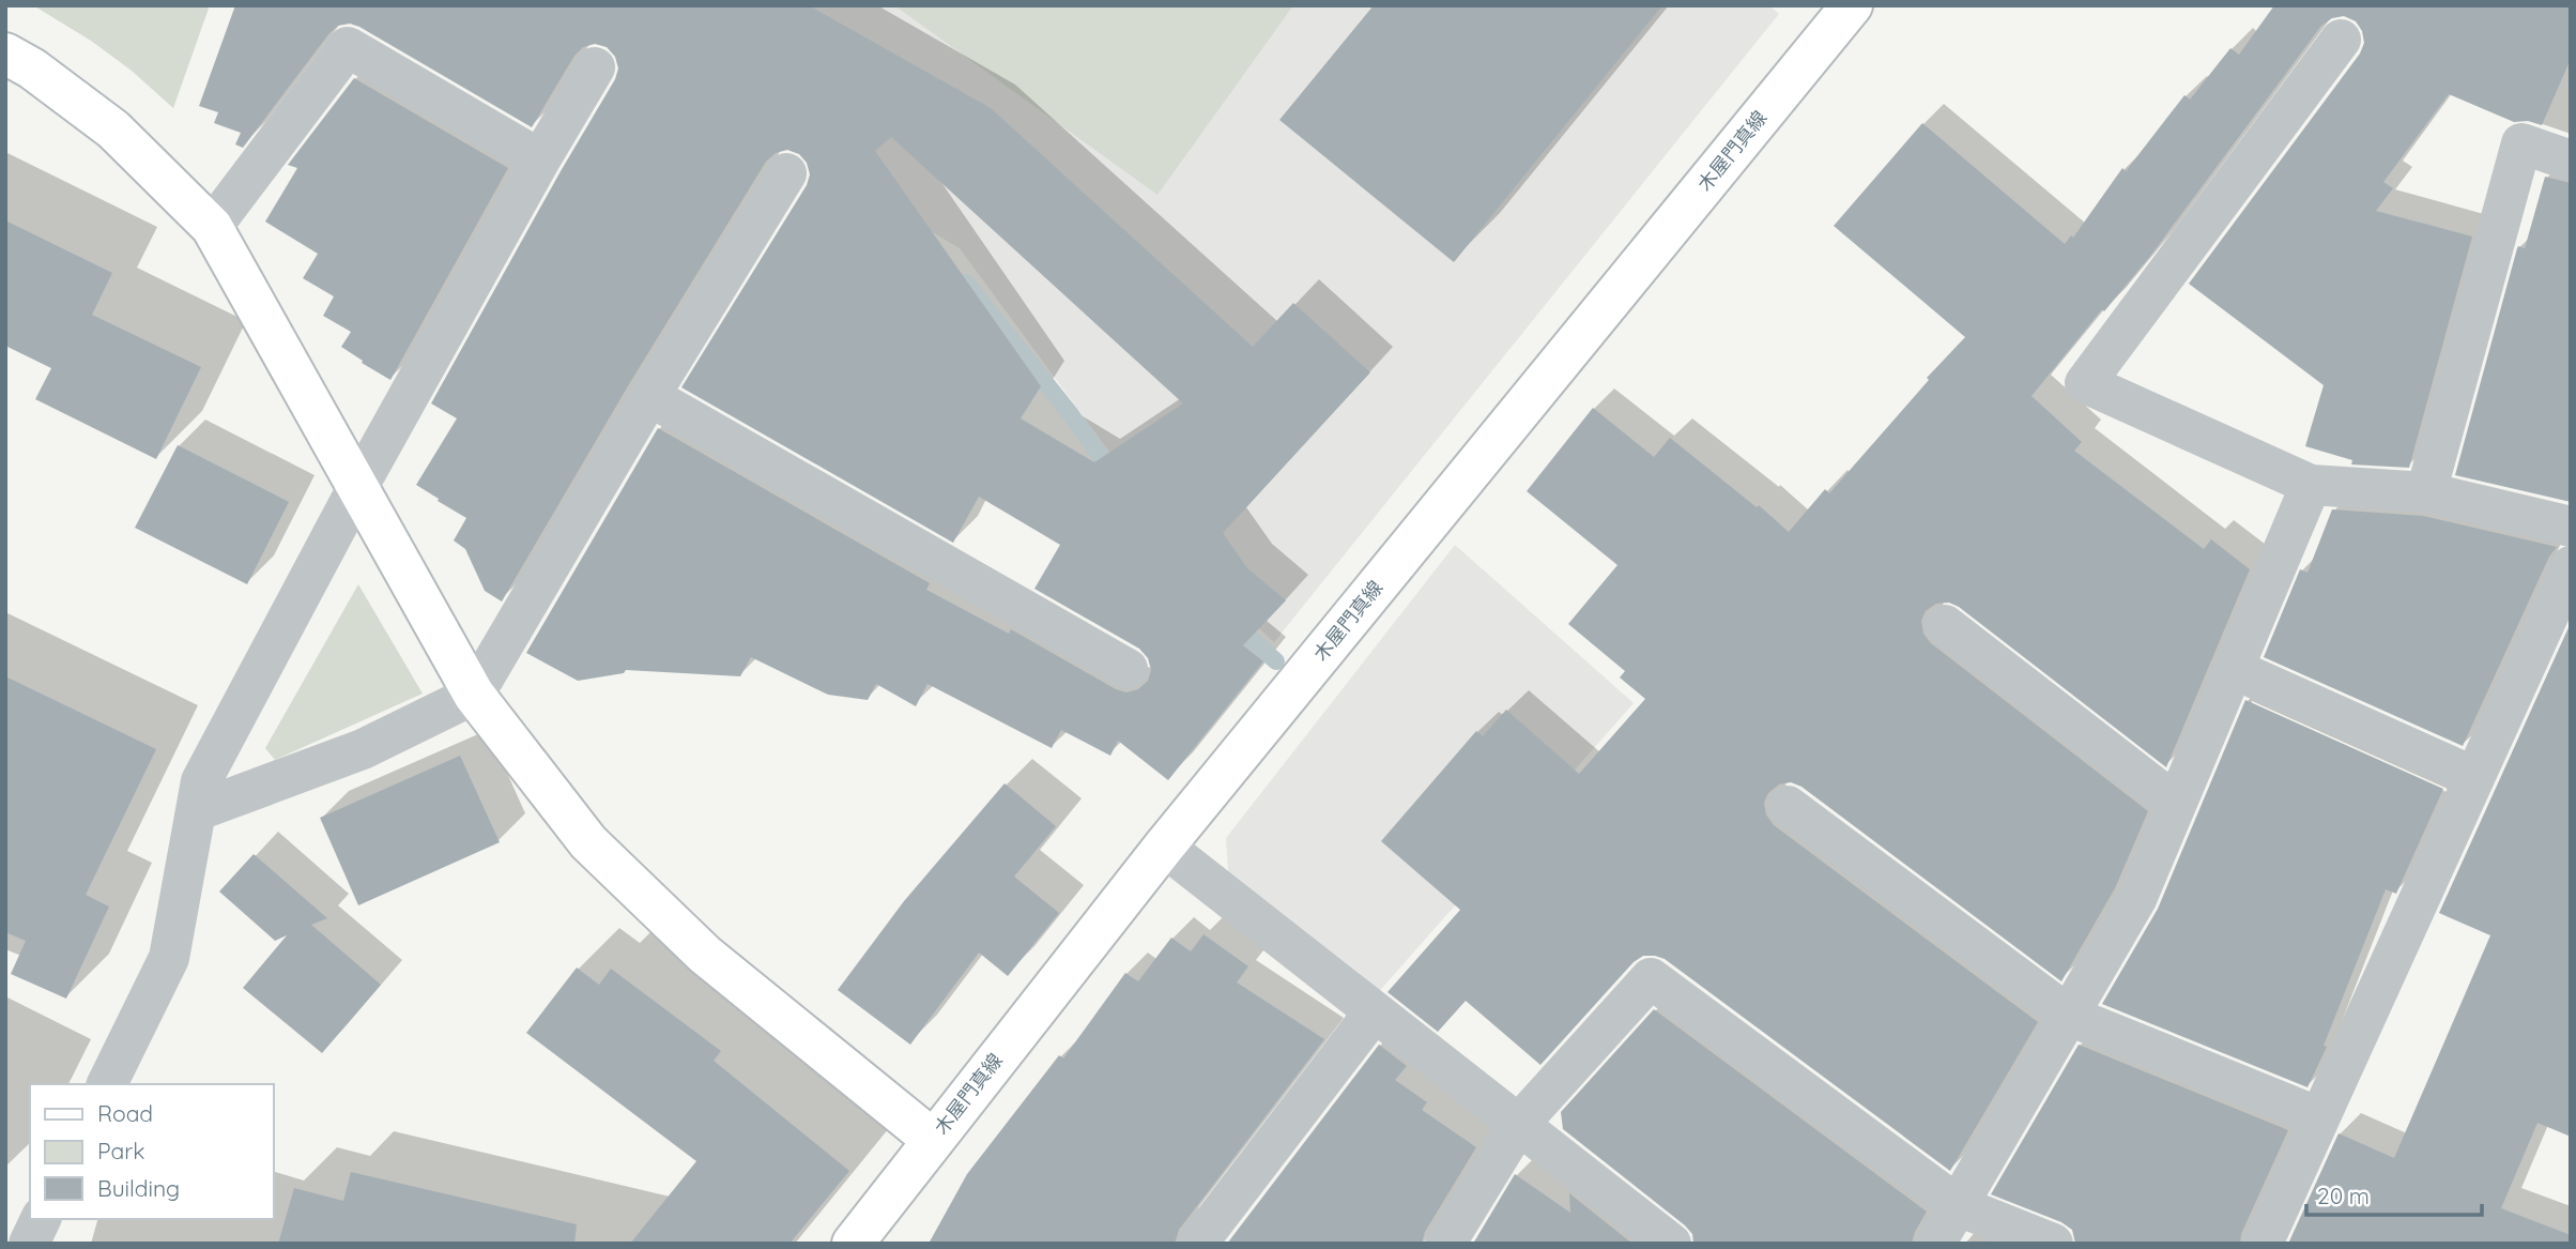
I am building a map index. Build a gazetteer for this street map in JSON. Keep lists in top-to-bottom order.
{
  "streets": {
    "main road": ["木屋門真線"]
  },
  "legend": ["Road", "Park", "Building"],
  "scale_bar": "20 m"
}
